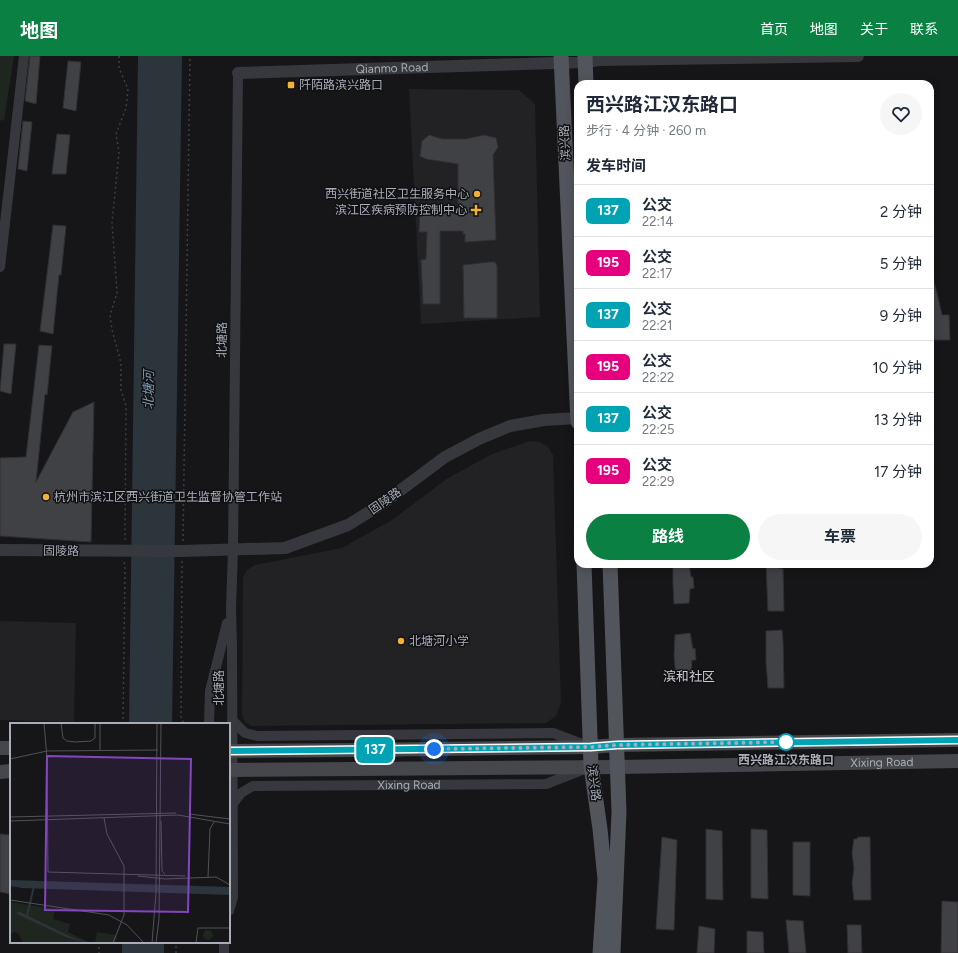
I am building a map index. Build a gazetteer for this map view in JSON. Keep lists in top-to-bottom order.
{
  "streets": {
    "main road": ["滨兴路", "Xixing Road"],
    "street": ["Qianmo Road", "北塘路", "固陵路"]
  },
  "crossings": [
    ["Qianmo Road", "滨兴路"],
    ["Qianmo Road", "北塘路"],
    ["滨兴路", "Xixing Road"],
    ["北塘路", "固陵路"],
    ["北塘路", "Xixing Road"]
  ],
  "districts": ["滨和社区"],
  "water": ["北塘河"],
  "places": {
    "transit": ["阡陌路滨兴路口"],
    "other": [
      "西兴街道社区卫生服务中心",
      "杭州市滨江区西兴街道卫生监督协管工作站",
      "北塘河小学",
      "西兴路江汉东路口"
    ],
    "health": ["滨江区疾病预防控制中心"]
  },
  "lines": ["bus line 137"],
  "page": {
    "header": "地图",
    "nav": [
      "首页",
      "地图",
      "关于",
      "联系"
    ],
    "on_map": "137",
    "heading": [
      ["西兴路江汉东路口", "步行 · 4 分钟 · 260 m"],
      "发车时间"
    ],
    "list": [
      {
        "mark": "137",
        "name": "公交",
        "note": "22:14",
        "value": "2 分钟"
      },
      {
        "mark": "195",
        "name": "公交",
        "note": "22:17",
        "value": "5 分钟"
      },
      {
        "mark": "137",
        "name": "公交",
        "note": "22:21",
        "value": "9 分钟"
      },
      {
        "mark": "195",
        "name": "公交",
        "note": "22:22",
        "value": "10 分钟"
      },
      {
        "mark": "137",
        "name": "公交",
        "note": "22:25",
        "value": "13 分钟"
      },
      {
        "mark": "195",
        "name": "公交",
        "note": "22:29",
        "value": "17 分钟"
      }
    ],
    "buttons": ["路线", "车票"]
  }
}
